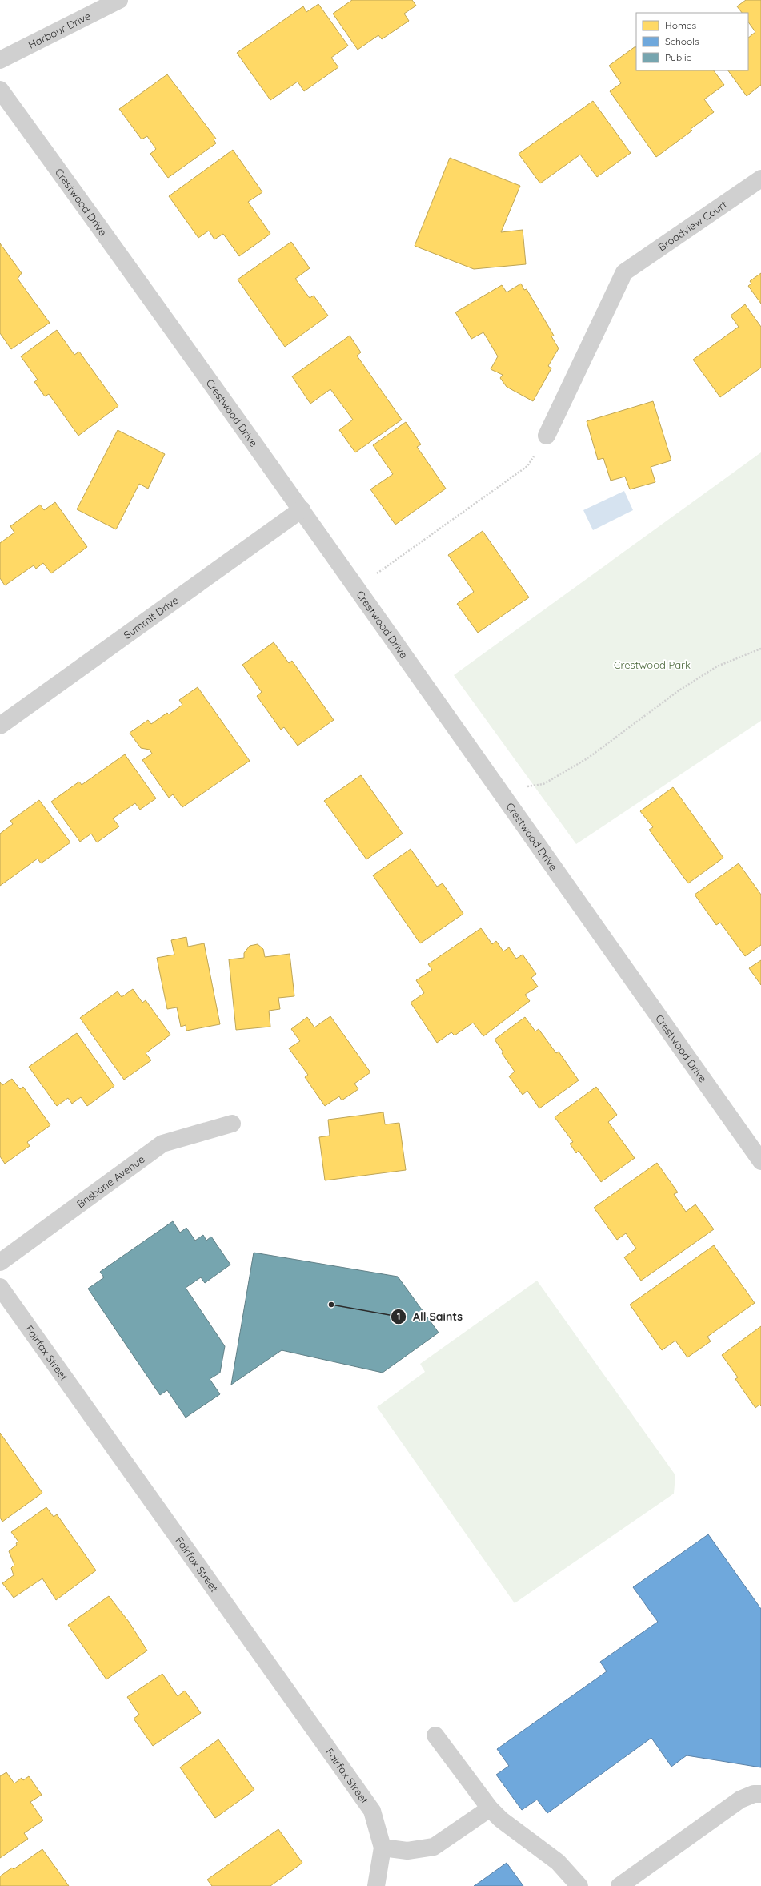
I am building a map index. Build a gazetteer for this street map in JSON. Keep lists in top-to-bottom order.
{
  "streets": {
    "street": [
      "Harbour Drive",
      "Crestwood Drive",
      "Broadview Court",
      "Summit Drive",
      "Brisbane Avenue",
      "Fairfax Street"
    ]
  },
  "crossings": [
    ["Crestwood Drive", "Summit Drive"]
  ],
  "parks": ["Crestwood Park"],
  "places": ["All Saints"],
  "legend": ["Homes", "Schools", "Public"]
}
